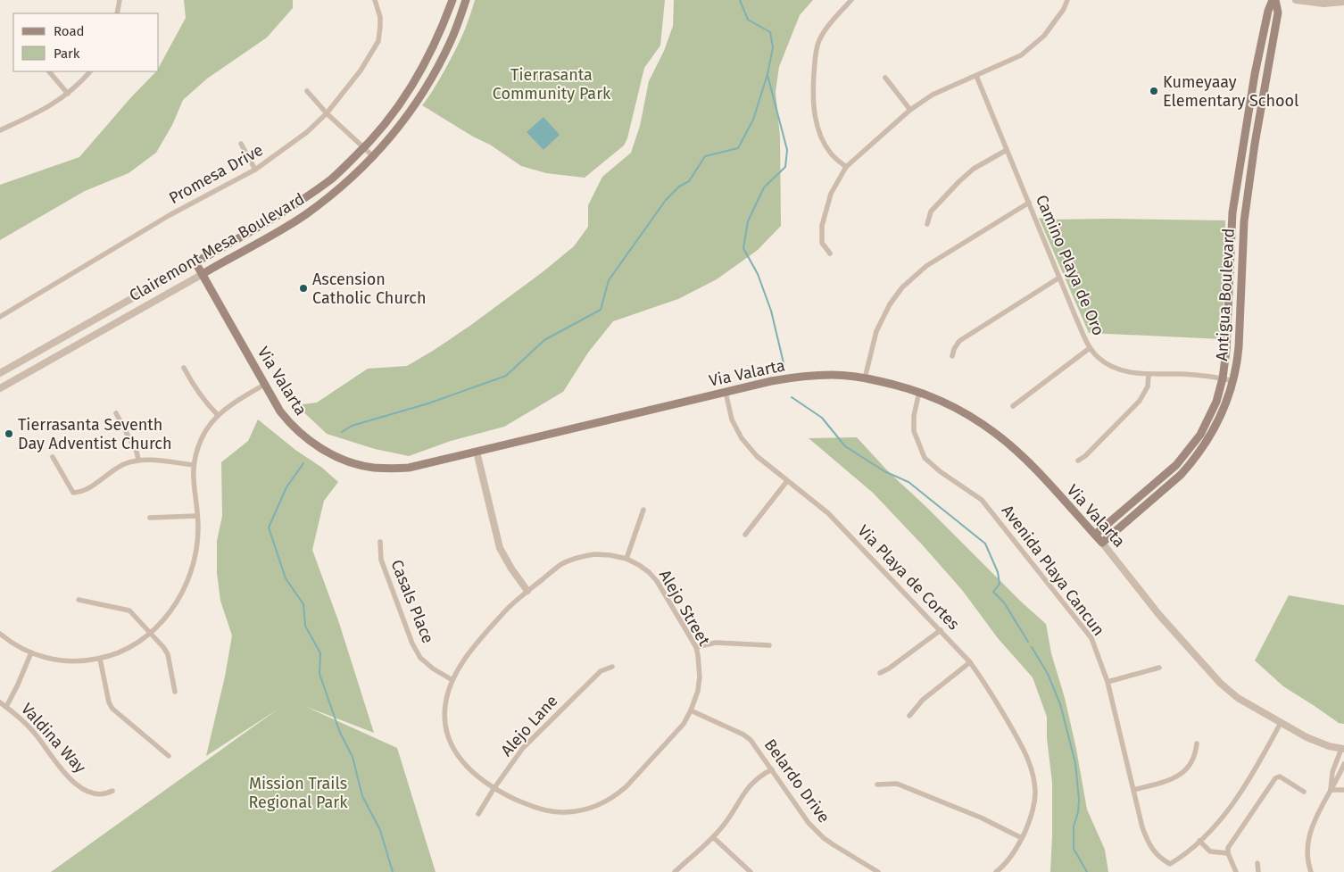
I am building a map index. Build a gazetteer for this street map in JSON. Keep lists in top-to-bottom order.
{
  "streets": {
    "main road": ["Clairemont Mesa Boulevard", "Antigua Boulevard", "Via Valarta"],
    "street": [
      "Promesa Drive",
      "Camino Playa de Oro",
      "Avenida Playa Cancun",
      "Via Playa de Cortes",
      "Casals Place",
      "Alejo Street",
      "Alejo Lane",
      "Valdina Way",
      "Belardo Drive"
    ]
  },
  "crossings": [
    ["Clairemont Mesa Boulevard", "Via Valarta"],
    ["Camino Playa de Oro", "Antigua Boulevard"],
    ["Antigua Boulevard", "Via Valarta"],
    ["Via Valarta", "Avenida Playa Cancun"],
    ["Via Valarta", "Via Playa de Cortes"],
    ["Casals Place", "Alejo Street"],
    ["Alejo Street", "Alejo Lane"],
    ["Alejo Street", "Belardo Drive"]
  ],
  "parks": ["Tierrasanta Community Park", "Mission Trails Regional Park"],
  "places": ["Kumeyaay Elementary School", "Ascension Catholic Church", "Tierrasanta Seventh Day Adventist Church"],
  "legend": ["Road", "Park"]
}
